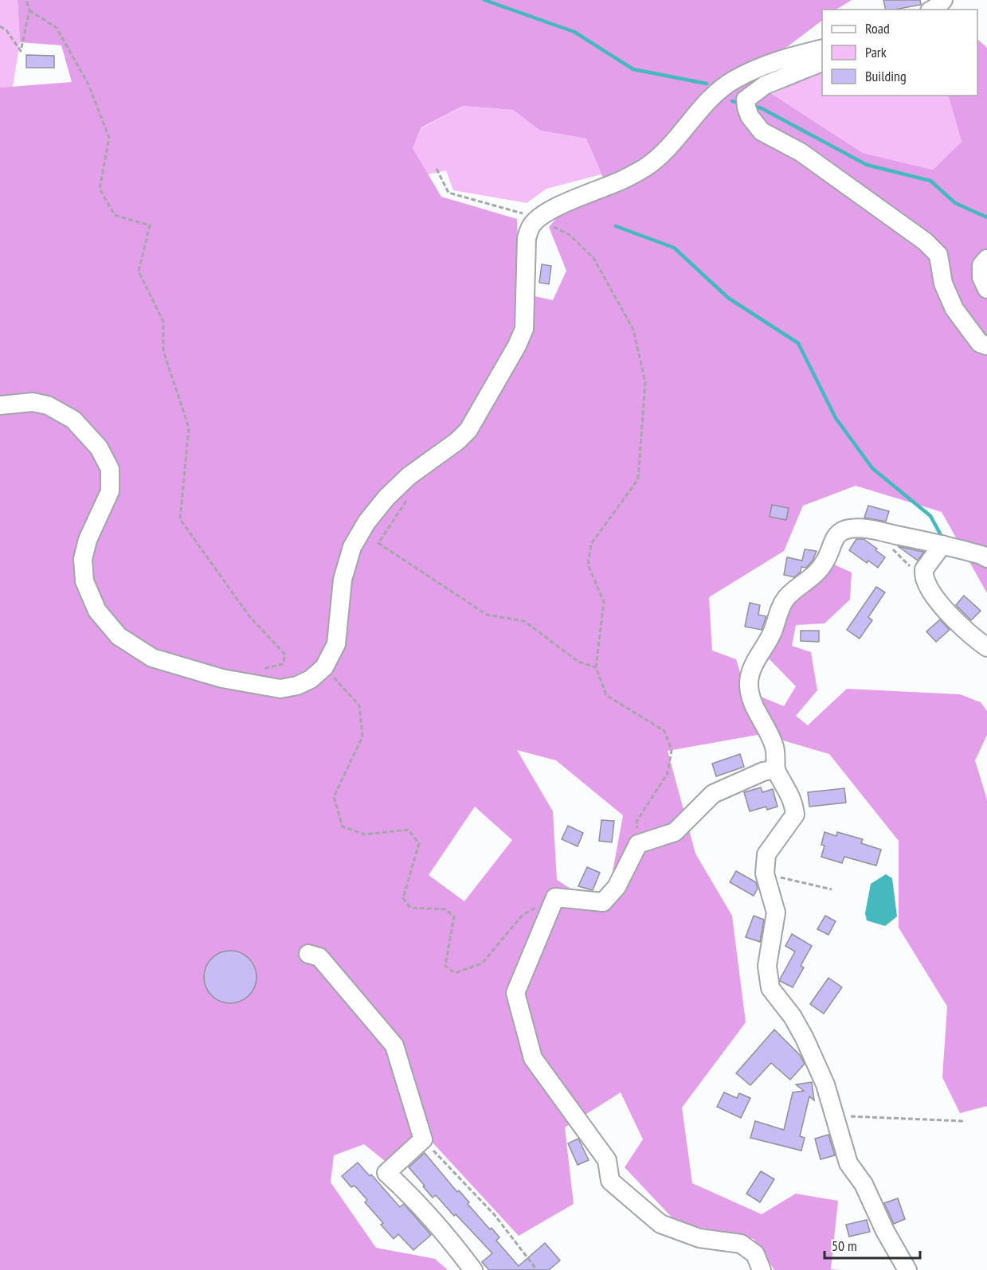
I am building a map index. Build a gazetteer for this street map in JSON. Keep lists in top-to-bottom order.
{
  "legend": ["Road", "Park", "Building"],
  "scale_bar": "50 m"
}
